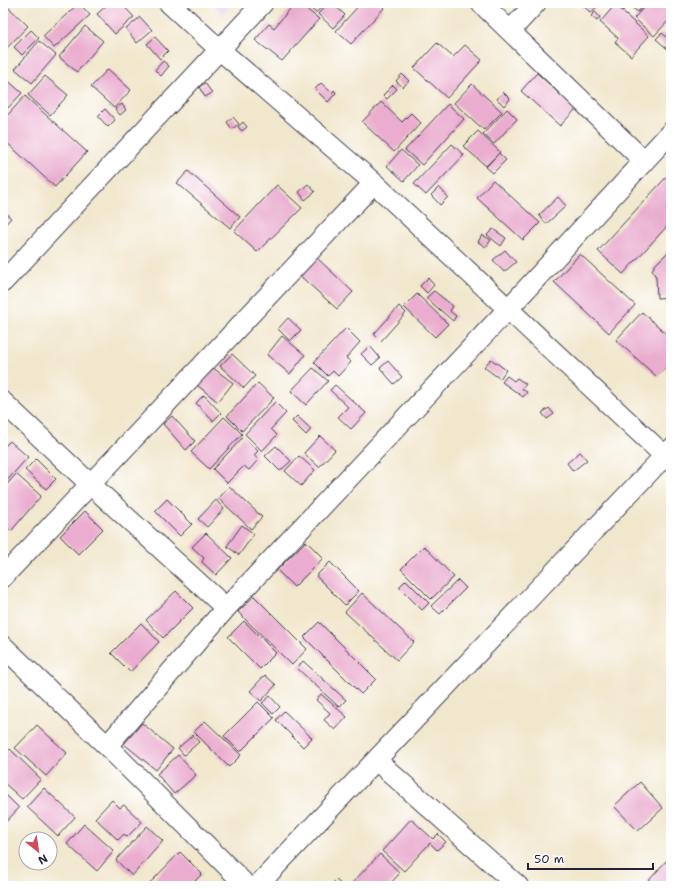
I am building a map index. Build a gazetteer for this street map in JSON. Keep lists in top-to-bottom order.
{
  "scale_bar": "50 m",
  "north": "bottom right"
}
